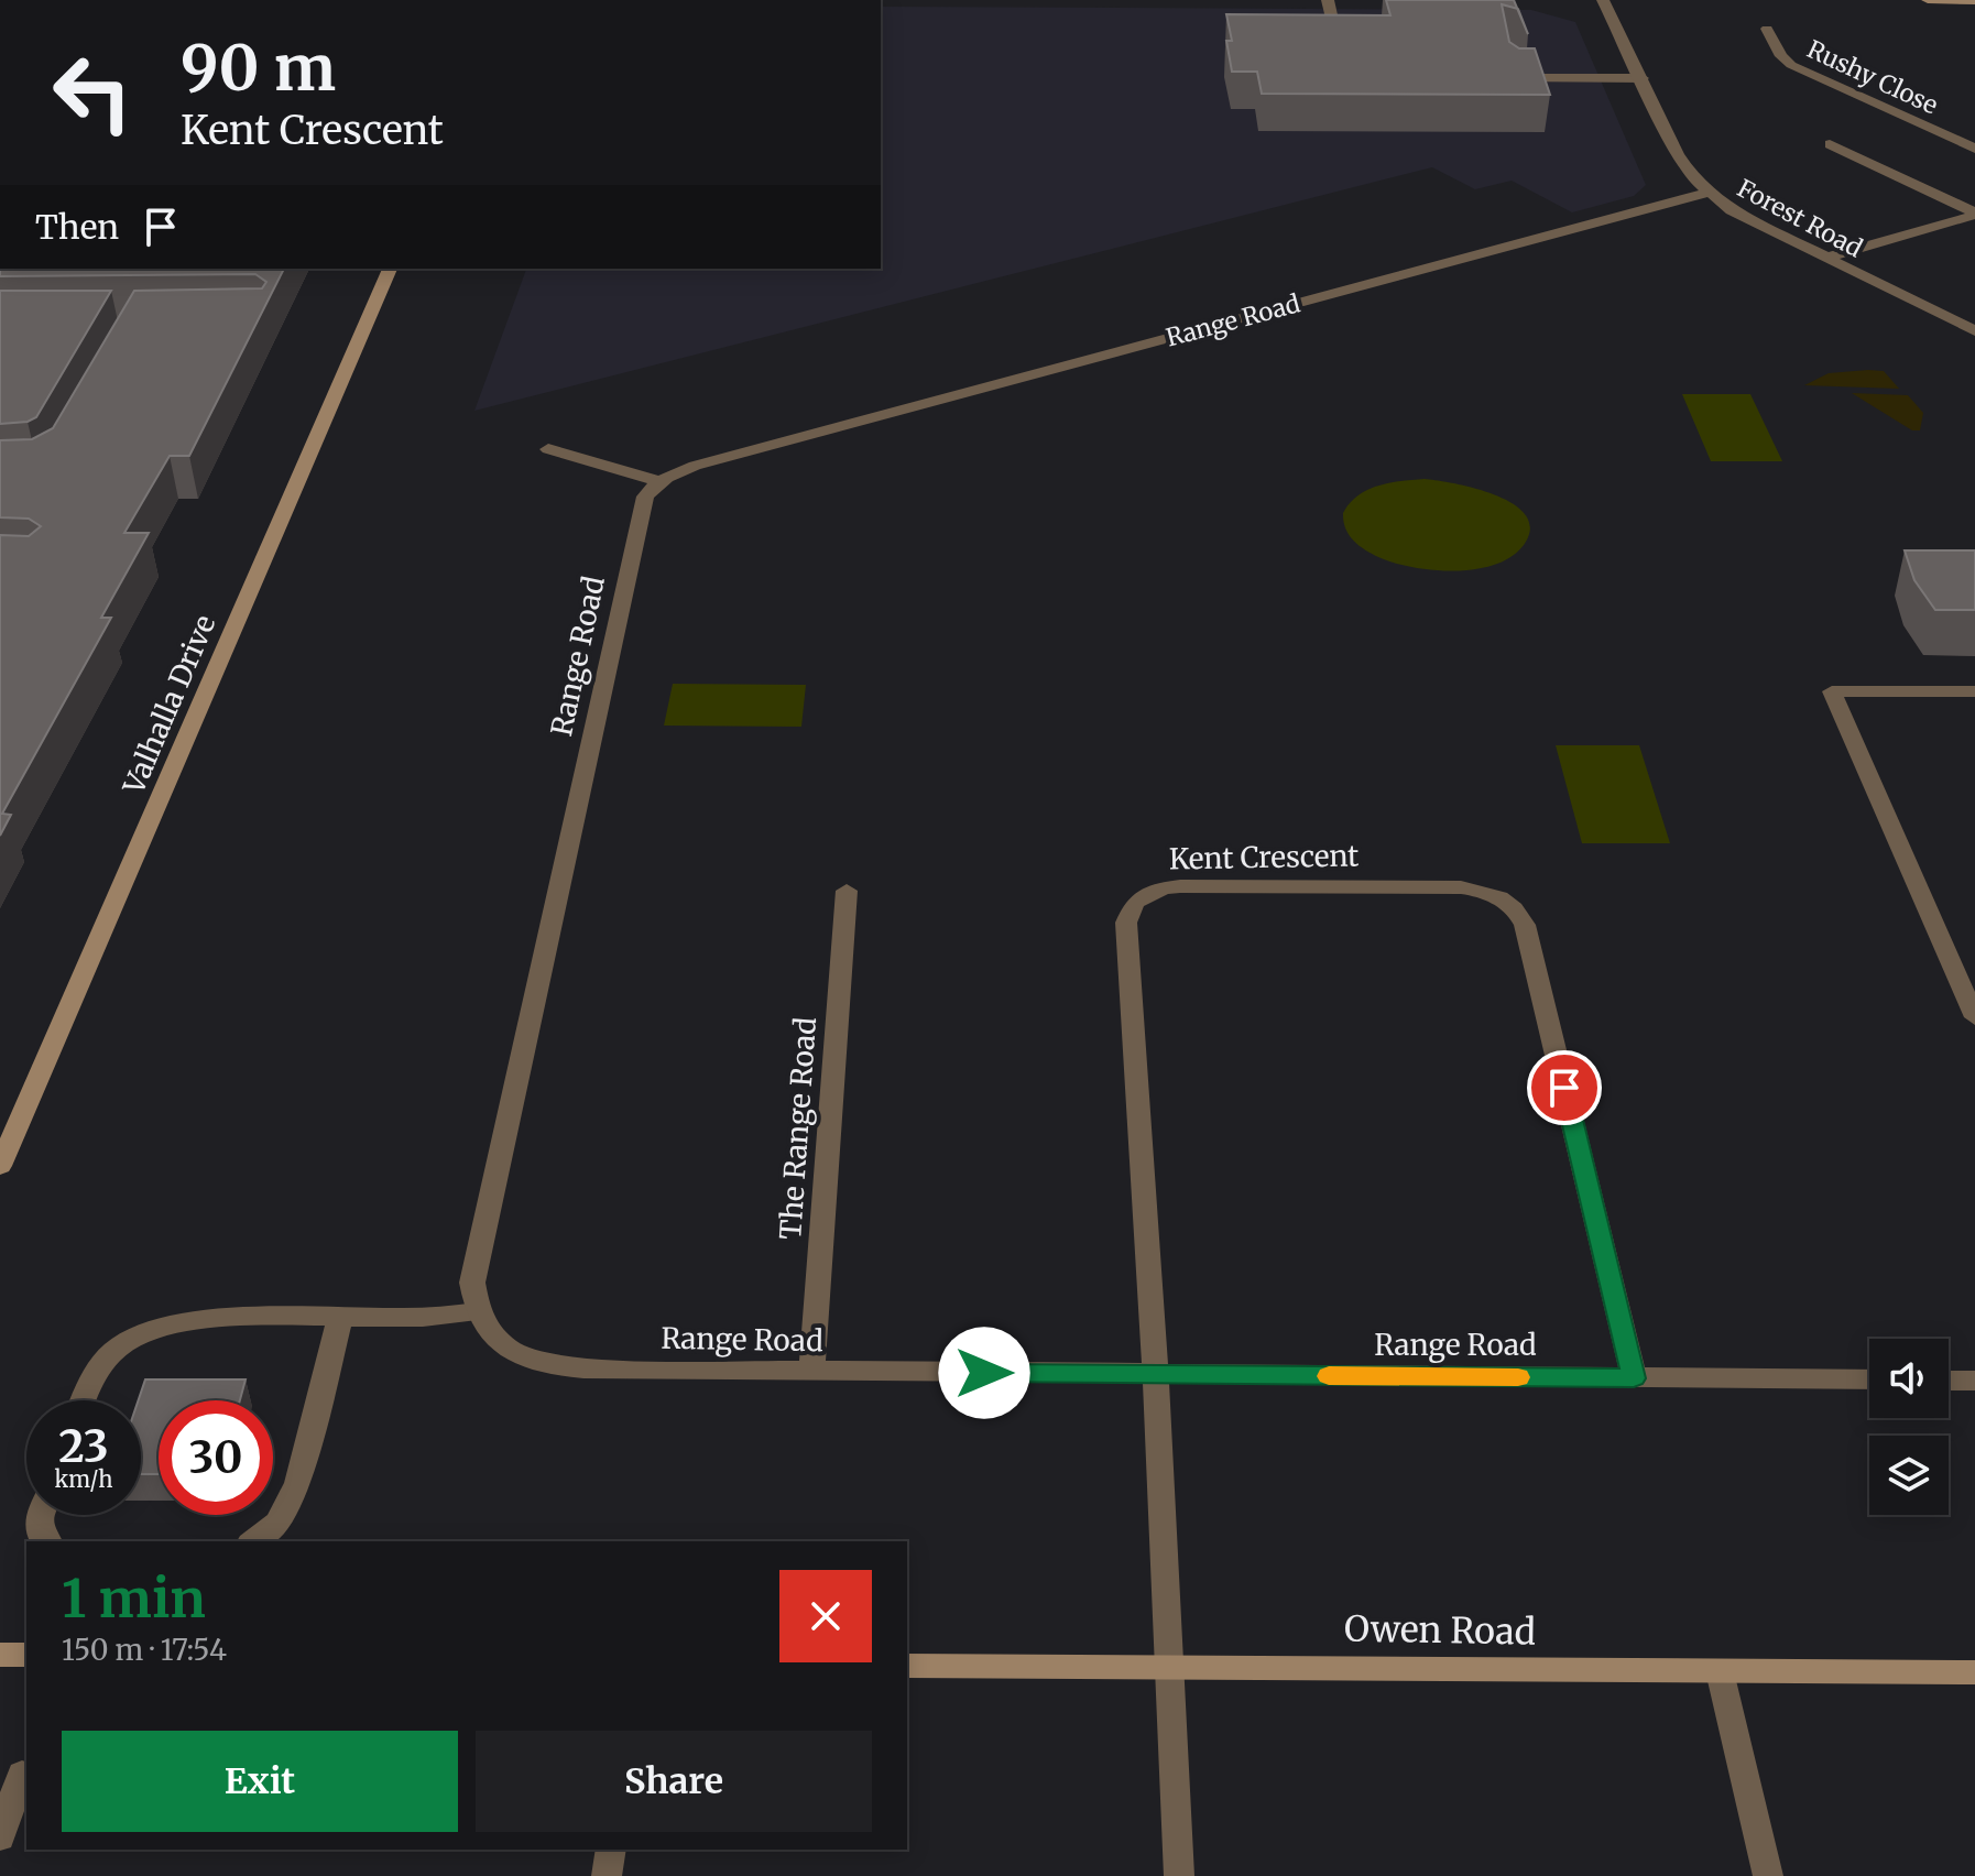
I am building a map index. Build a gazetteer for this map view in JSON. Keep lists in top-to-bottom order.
{
  "streets": {
    "main road": ["Valhalla Drive", "Owen Road"],
    "street": [
      "Rushy Close",
      "Forest Road",
      "Range Road",
      "Kent Crescent",
      "The Range Road"
    ]
  },
  "crossings": [
    ["Forest Road", "Range Road"],
    ["Range Road", "Kent Crescent"],
    ["Range Road", "The Range Road"],
    ["Kent Crescent", "Owen Road"]
  ],
  "page": {
    "turn": ["90 m", "Kent Crescent"],
    "then": "Then",
    "speed": "23 km/h",
    "limit": "30",
    "heading": ["1 min", "150 m · 17:54"],
    "buttons": ["Exit", "Share"]
  }
}
